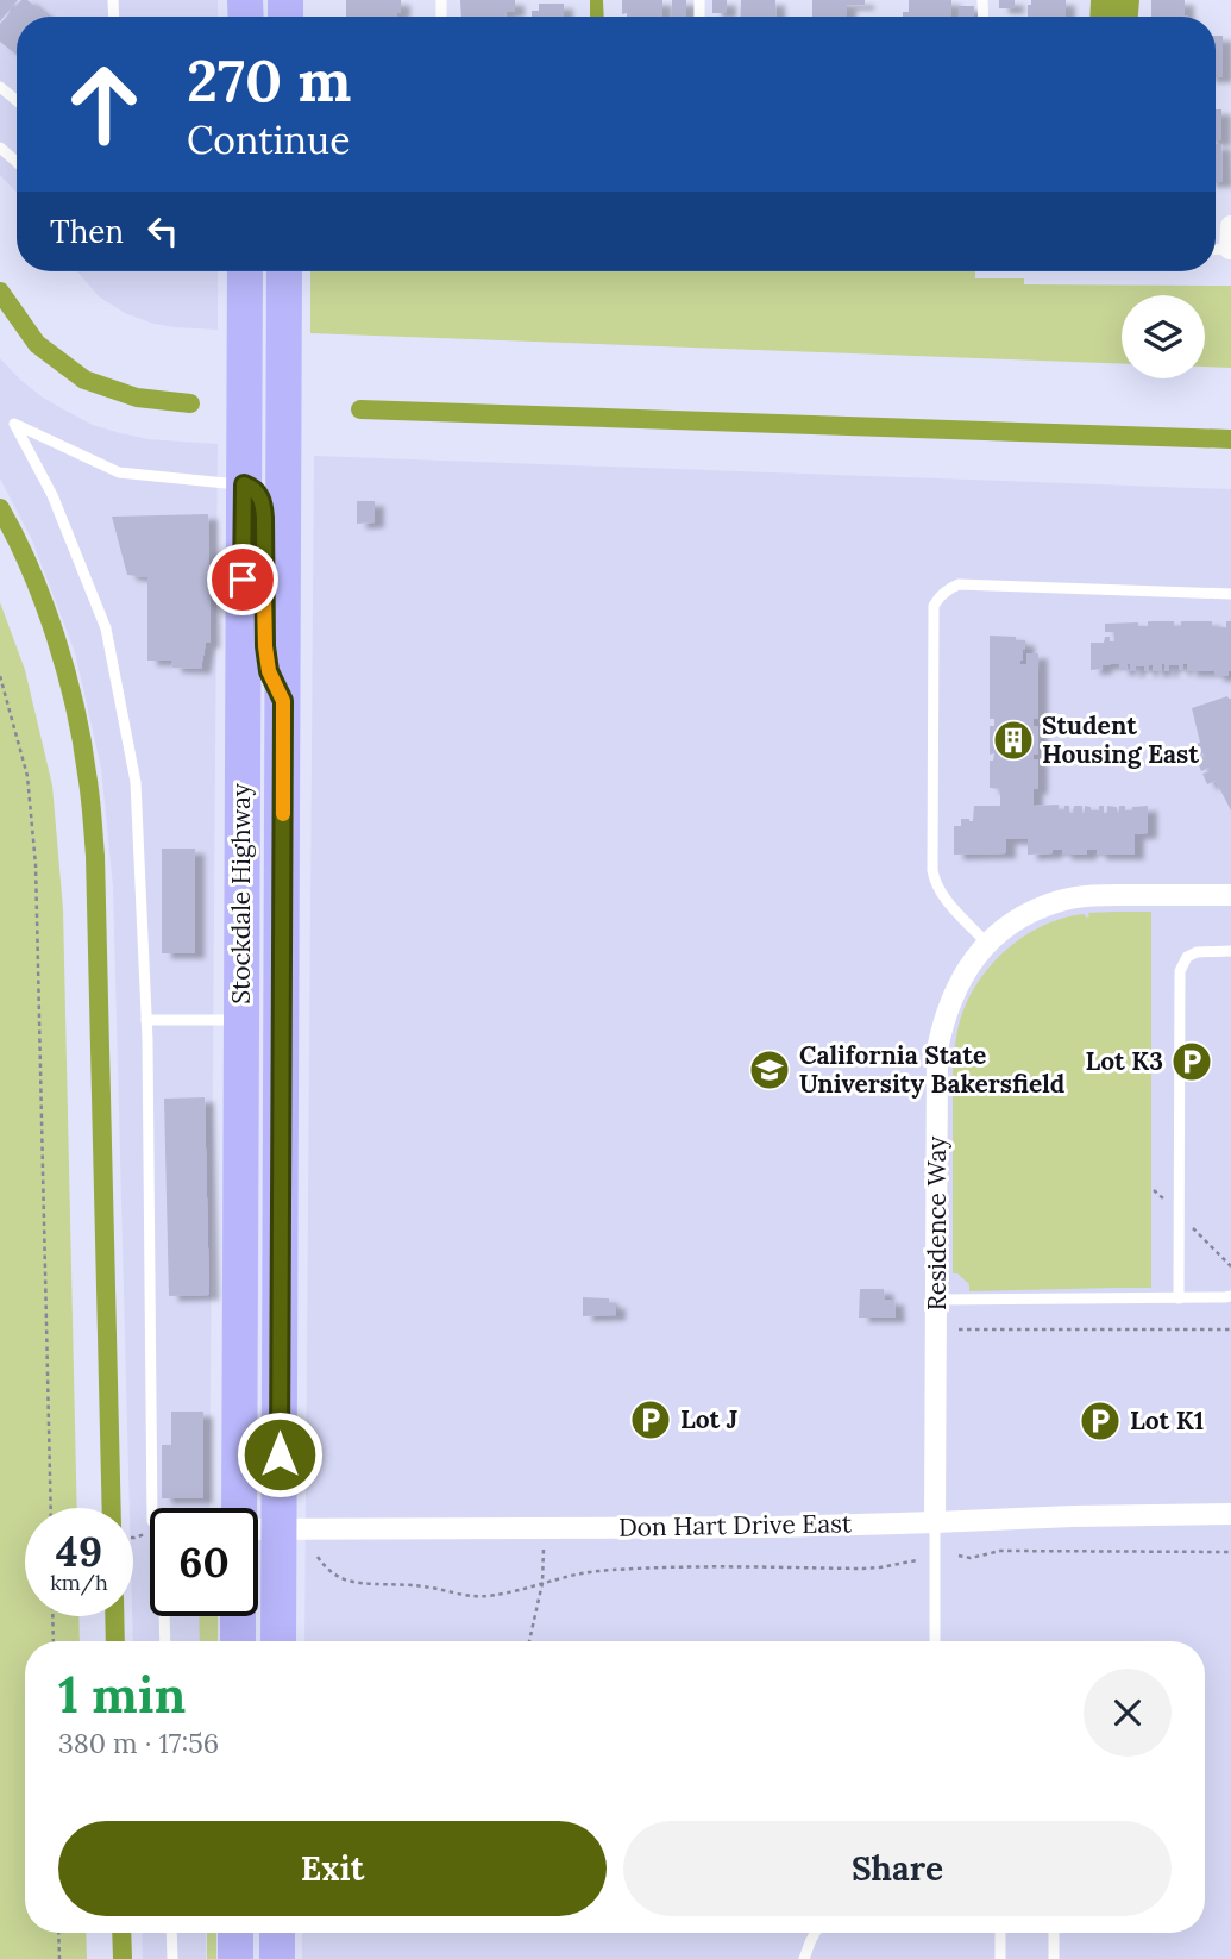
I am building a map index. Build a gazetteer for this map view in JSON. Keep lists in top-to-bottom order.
{
  "streets": {
    "main road": ["Stockdale Highway"],
    "street": ["Residence Way", "Don Hart Drive East"]
  },
  "crossings": [
    ["Stockdale Highway", "Don Hart Drive East"],
    ["Residence Way", "Don Hart Drive East"]
  ],
  "places": {
    "building": ["Student Housing East"],
    "parking": ["Lot K3", "Lot J", "Lot K1"],
    "school or university": ["California State University Bakersfield"]
  },
  "page": {
    "turn": ["270 m", "Continue"],
    "then": "Then",
    "speed": "49 km/h",
    "limit": "60",
    "heading": ["1 min", "380 m · 17:56"],
    "buttons": ["Exit", "Share"]
  }
}
